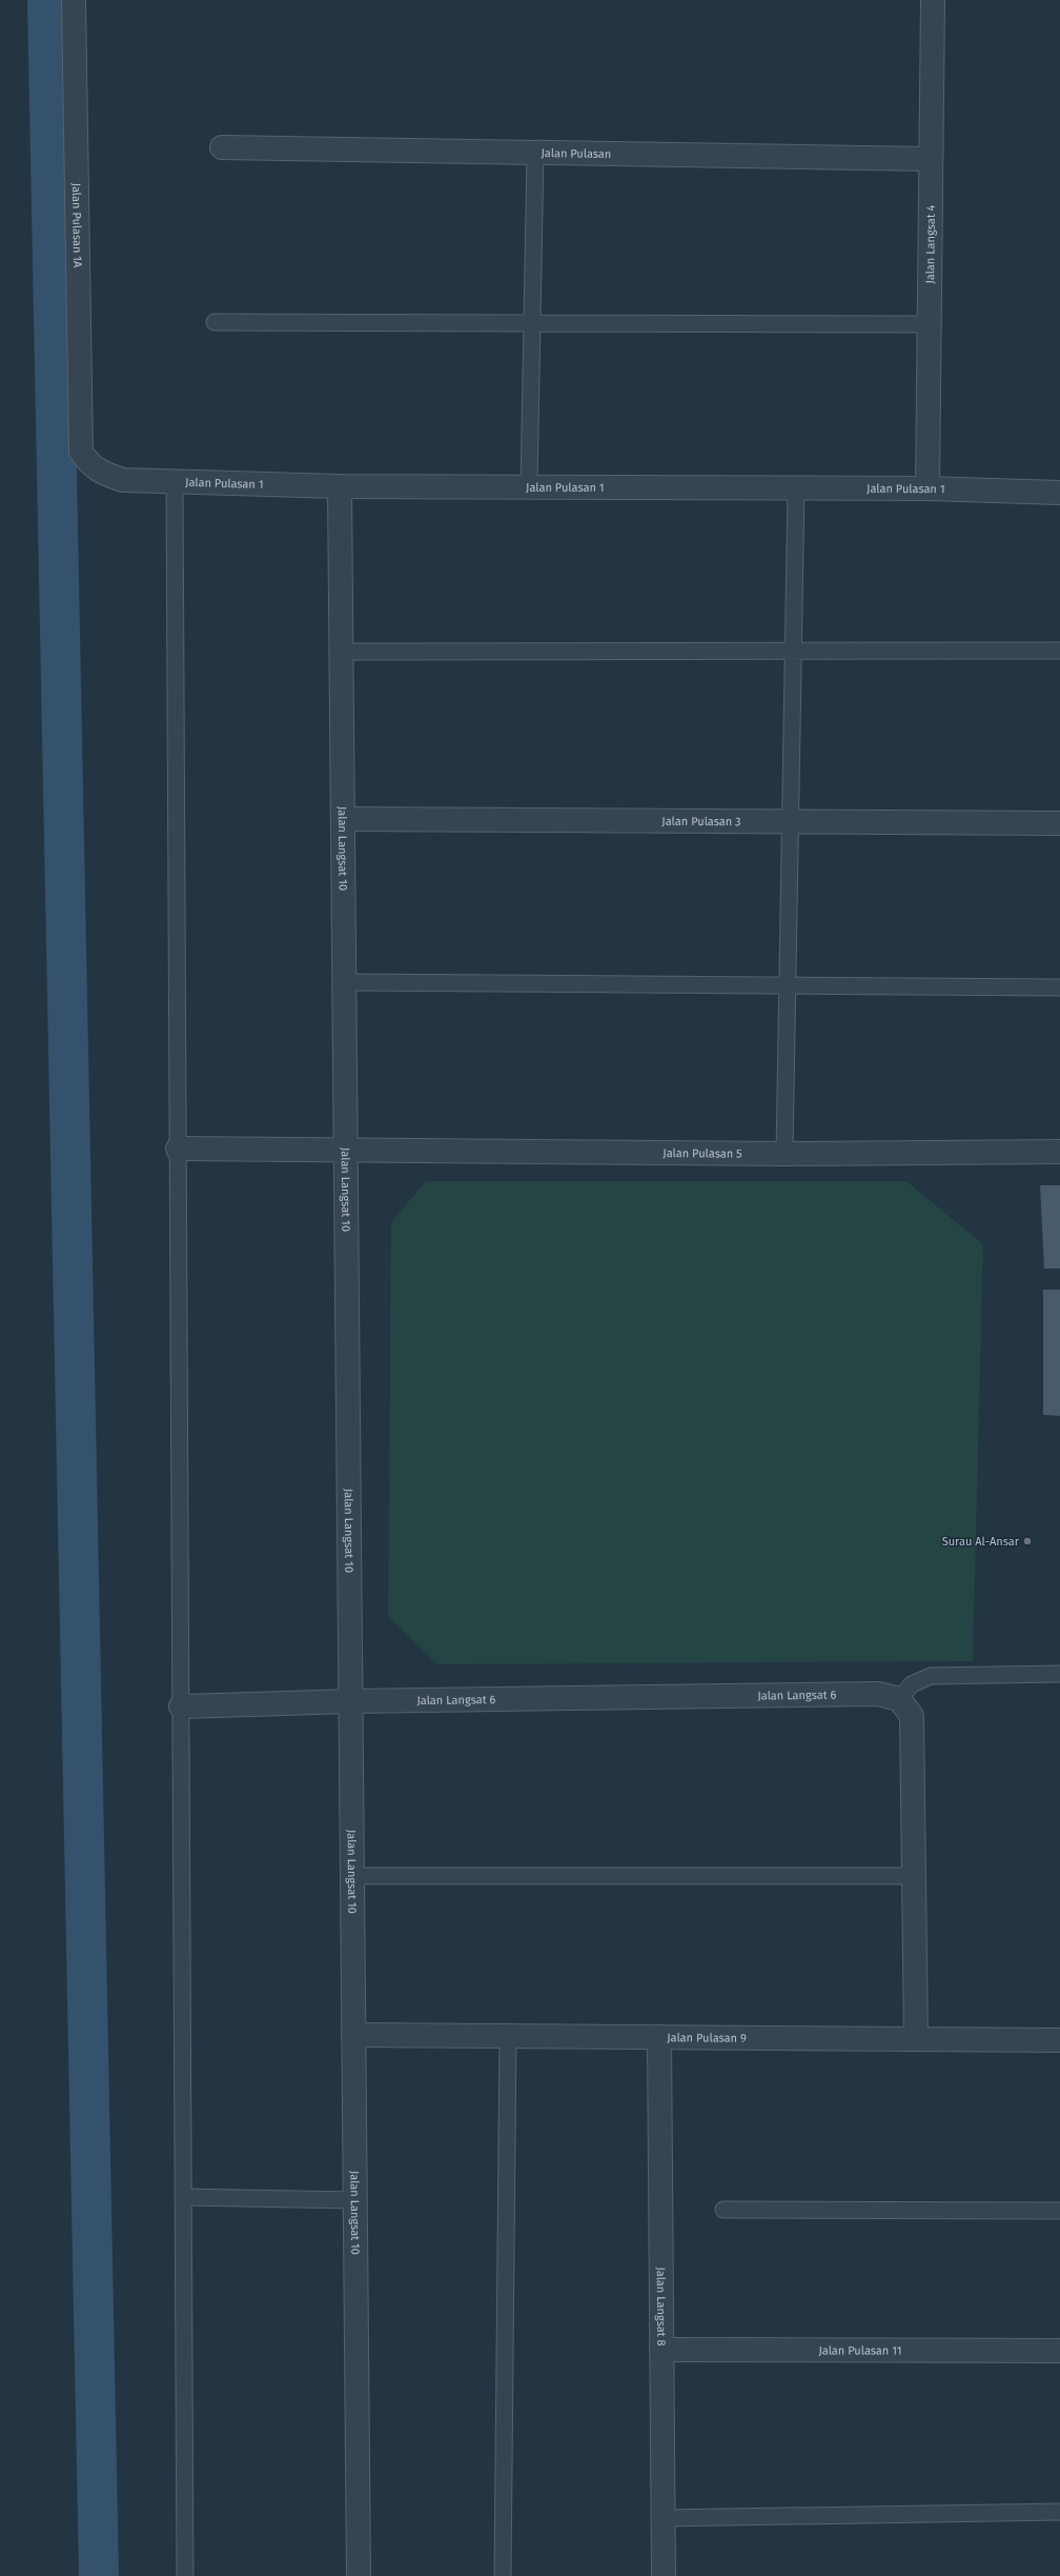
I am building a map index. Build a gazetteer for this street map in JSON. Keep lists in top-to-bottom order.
{
  "streets": {
    "street": [
      "Jalan Pulasan",
      "Jalan Pulasan 1A",
      "Jalan Langsat 4",
      "Jalan Pulasan 1",
      "Jalan Pulasan 3",
      "Jalan Langsat 10",
      "Jalan Pulasan 5",
      "Jalan Langsat 6",
      "Jalan Pulasan 9",
      "Jalan Langsat 8",
      "Jalan Pulasan 11"
    ]
  },
  "crossings": [
    ["Jalan Pulasan", "Jalan Langsat 4"],
    ["Jalan Pulasan 1A", "Jalan Pulasan 1"],
    ["Jalan Langsat 4", "Jalan Pulasan 1"],
    ["Jalan Pulasan 1", "Jalan Langsat 10"],
    ["Jalan Pulasan 3", "Jalan Langsat 10"],
    ["Jalan Langsat 10", "Jalan Pulasan 5"],
    ["Jalan Langsat 10", "Jalan Langsat 6"],
    ["Jalan Langsat 10", "Jalan Pulasan 9"],
    ["Jalan Pulasan 9", "Jalan Langsat 8"],
    ["Jalan Langsat 8", "Jalan Pulasan 11"]
  ],
  "places": ["Surau Al-Ansar"]
}
